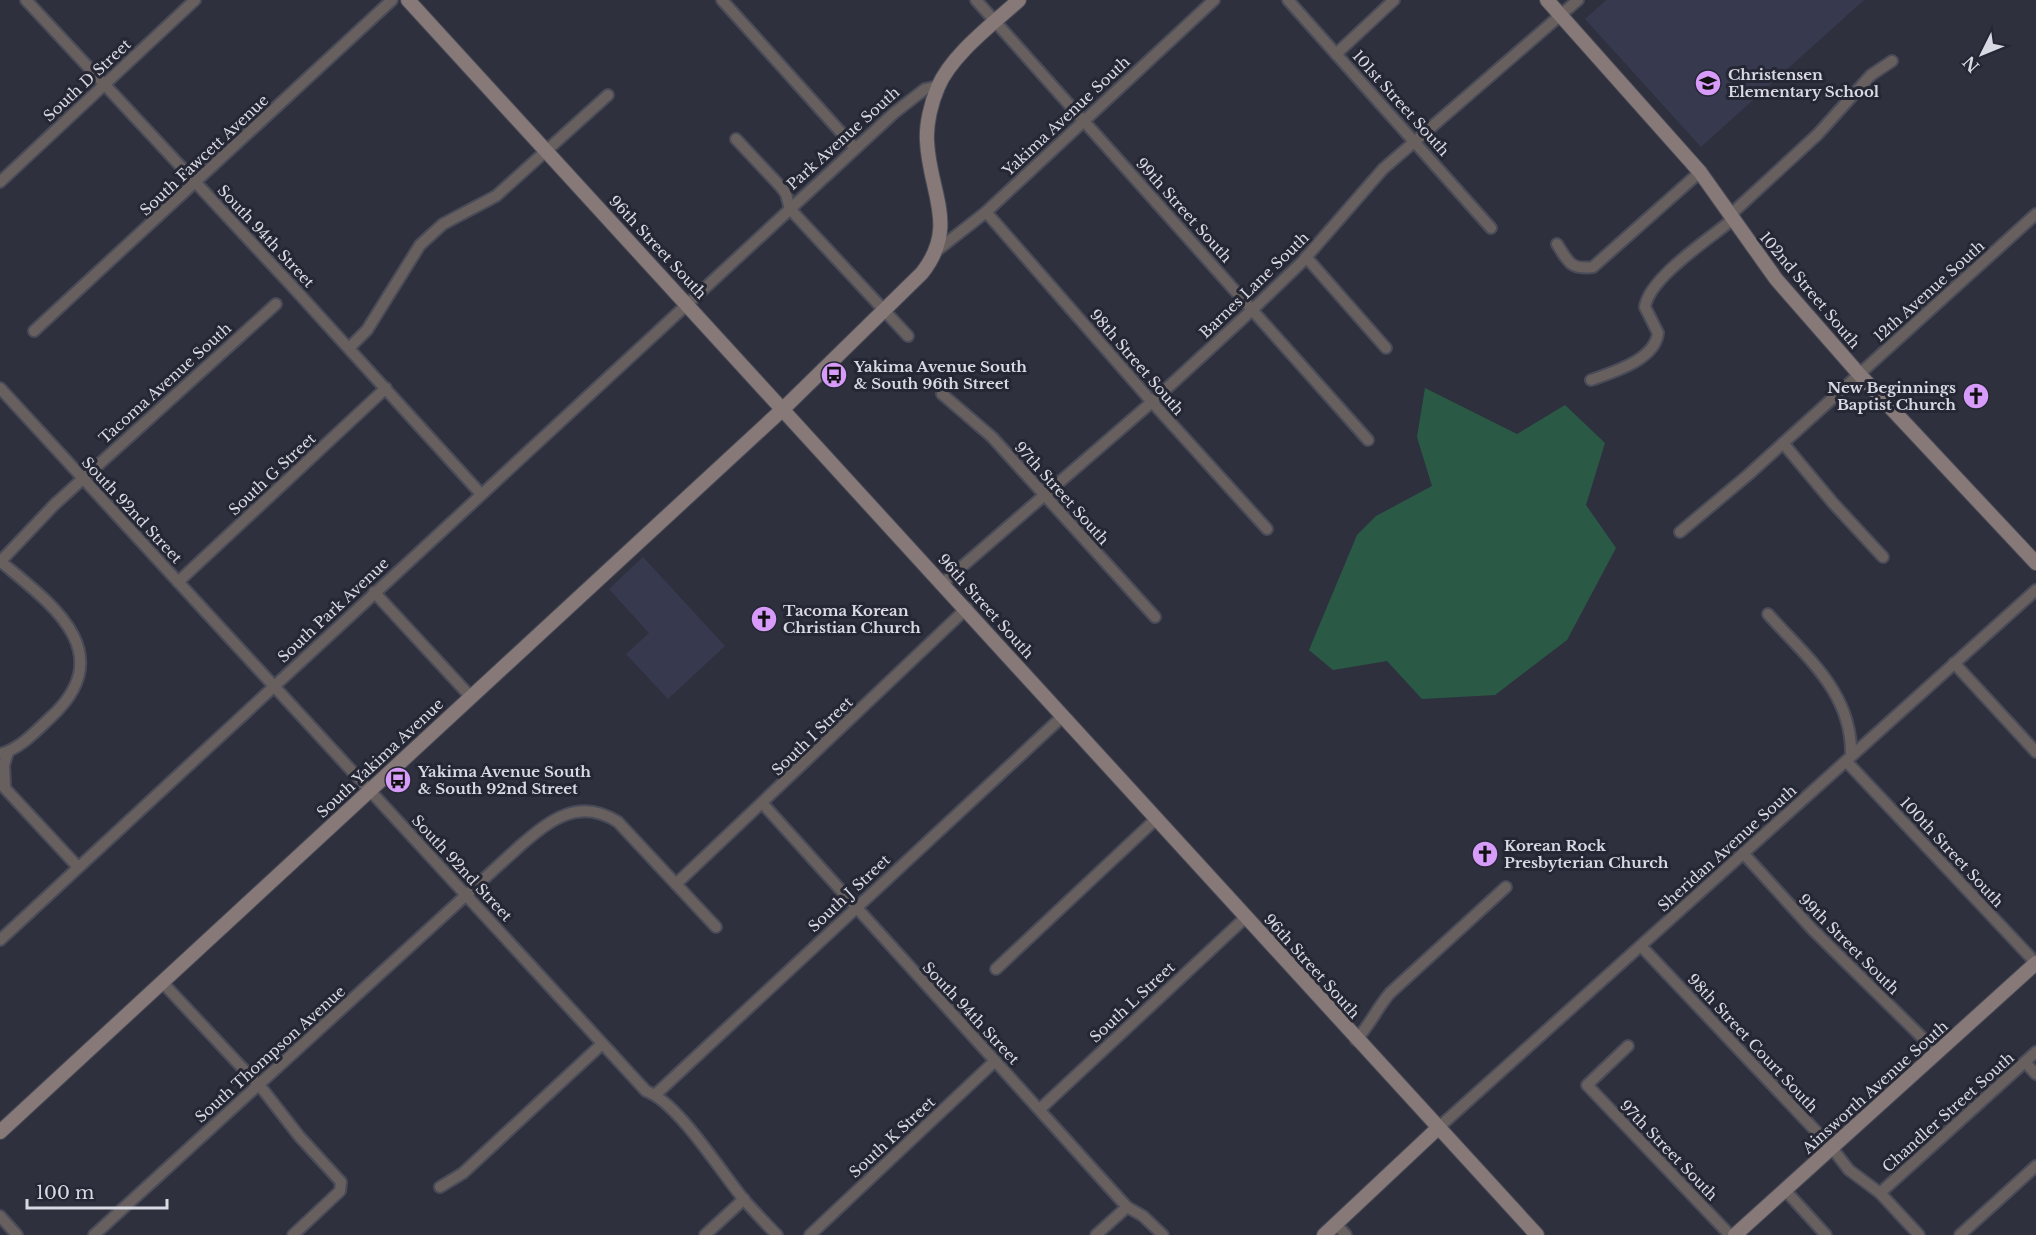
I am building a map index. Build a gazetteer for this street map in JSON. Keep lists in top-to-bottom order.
{
  "streets": {
    "main road": [
      "Yakima Avenue South",
      "96th Street South",
      "102nd Street South",
      "South Yakima Avenue",
      "Ainsworth Avenue South"
    ],
    "street": [
      "South D Street",
      "101st Street South",
      "Park Avenue South",
      "South Fawcett Avenue",
      "99th Street South",
      "South 94th Street",
      "Barnes Lane South",
      "12th Avenue South",
      "98th Street South",
      "Tacoma Avenue South",
      "South G Street",
      "97th Street South",
      "South 92nd Street",
      "South Park Avenue",
      "South I Street",
      "Sheridan Avenue South",
      "100th Street South",
      "South J Street",
      "South L Street",
      "98th Street Court South",
      "South Thompson Avenue",
      "Chandler Street South",
      "South K Street"
    ]
  },
  "crossings": [
    ["South D Street", "South 94th Street"],
    ["101st Street South", "Barnes Lane South"],
    ["Yakima Avenue South", "Park Avenue South"],
    ["Yakima Avenue South", "99th Street South"],
    ["Yakima Avenue South", "96th Street South"],
    ["Yakima Avenue South", "98th Street South"],
    ["Yakima Avenue South", "South Yakima Avenue"],
    ["Park Avenue South", "96th Street South"],
    ["Park Avenue South", "South Park Avenue"],
    ["South Fawcett Avenue", "South 94th Street"],
    ["99th Street South", "Barnes Lane South"],
    ["99th Street South", "Sheridan Avenue South"],
    ["99th Street South", "Ainsworth Avenue South"],
    ["South 94th Street", "South G Street"],
    ["South 94th Street", "South Park Avenue"],
    ["South 94th Street", "South I Street"],
    ["South 94th Street", "South J Street"],
    ["South 94th Street", "South L Street"],
    ["South 94th Street", "South K Street"],
    ["96th Street South", "Barnes Lane South"],
    ["96th Street South", "South Park Avenue"],
    ["96th Street South", "South I Street"],
    ["96th Street South", "South Yakima Avenue"],
    ["96th Street South", "Sheridan Avenue South"],
    ["96th Street South", "South J Street"],
    ["96th Street South", "South L Street"],
    ["Barnes Lane South", "102nd Street South"],
    ["Barnes Lane South", "98th Street South"],
    ["Barnes Lane South", "97th Street South"],
    ["102nd Street South", "12th Avenue South"],
    ["Tacoma Avenue South", "South 92nd Street"],
    ["South G Street", "South 92nd Street"],
    ["South 92nd Street", "South Park Avenue"],
    ["South 92nd Street", "South Yakima Avenue"],
    ["South 92nd Street", "South J Street"],
    ["South 92nd Street", "South Thompson Avenue"],
    ["South I Street", "South Thompson Avenue"],
    ["Sheridan Avenue South", "100th Street South"],
    ["Sheridan Avenue South", "98th Street Court South"],
    ["100th Street South", "Ainsworth Avenue South"],
    ["98th Street Court South", "Ainsworth Avenue South"],
    ["98th Street Court South", "Chandler Street South"]
  ],
  "places": {
    "school or university": ["Christensen Elementary School"],
    "bus stop": ["Yakima Avenue South & South 96th Street", "Yakima Avenue South & South 92nd Street"],
    "church": ["New Beginnings Baptist Church", "Tacoma Korean Christian Church", "Korean Rock Presbyterian Church"]
  },
  "scale_bar": "100 m",
  "north": "bottom left"
}
